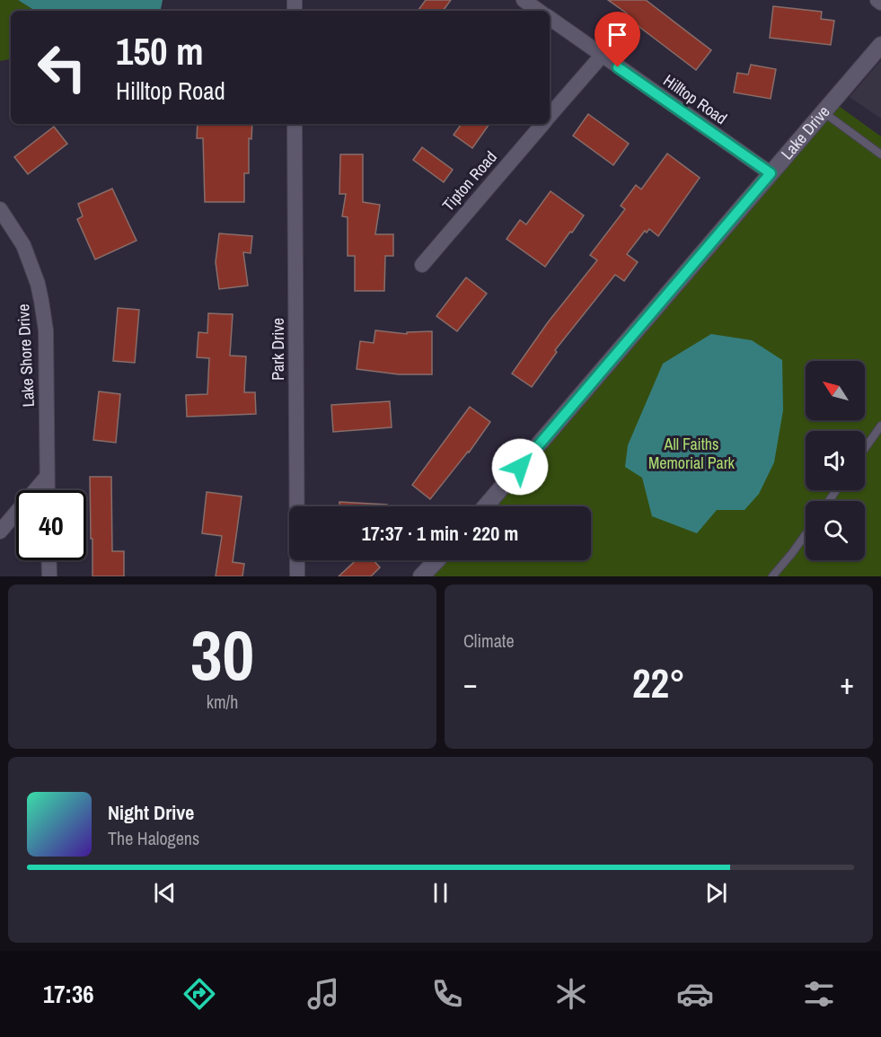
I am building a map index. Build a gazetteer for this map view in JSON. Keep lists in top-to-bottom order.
{
  "streets": {
    "street": [
      "Hilltop Road",
      "Lake Drive",
      "Tipton Road",
      "Park Drive",
      "Lake Shore Drive"
    ]
  },
  "crossings": [
    ["Hilltop Road", "Lake Drive"],
    ["Hilltop Road", "Tipton Road"]
  ],
  "parks": ["All Faiths Memorial Park"],
  "north": "top left",
  "page": {
    "turn": ["150 m", "Hilltop Road"],
    "limit": "40",
    "trip": "17:37 · 1 min · 220 m",
    "tile": [
      ["30", "km/h"],
      "Climate"
    ],
    "heat": ["−", "22°", "+"],
    "song": ["Night Drive", "The Halogens"],
    "tabs": "17:36"
  }
}
